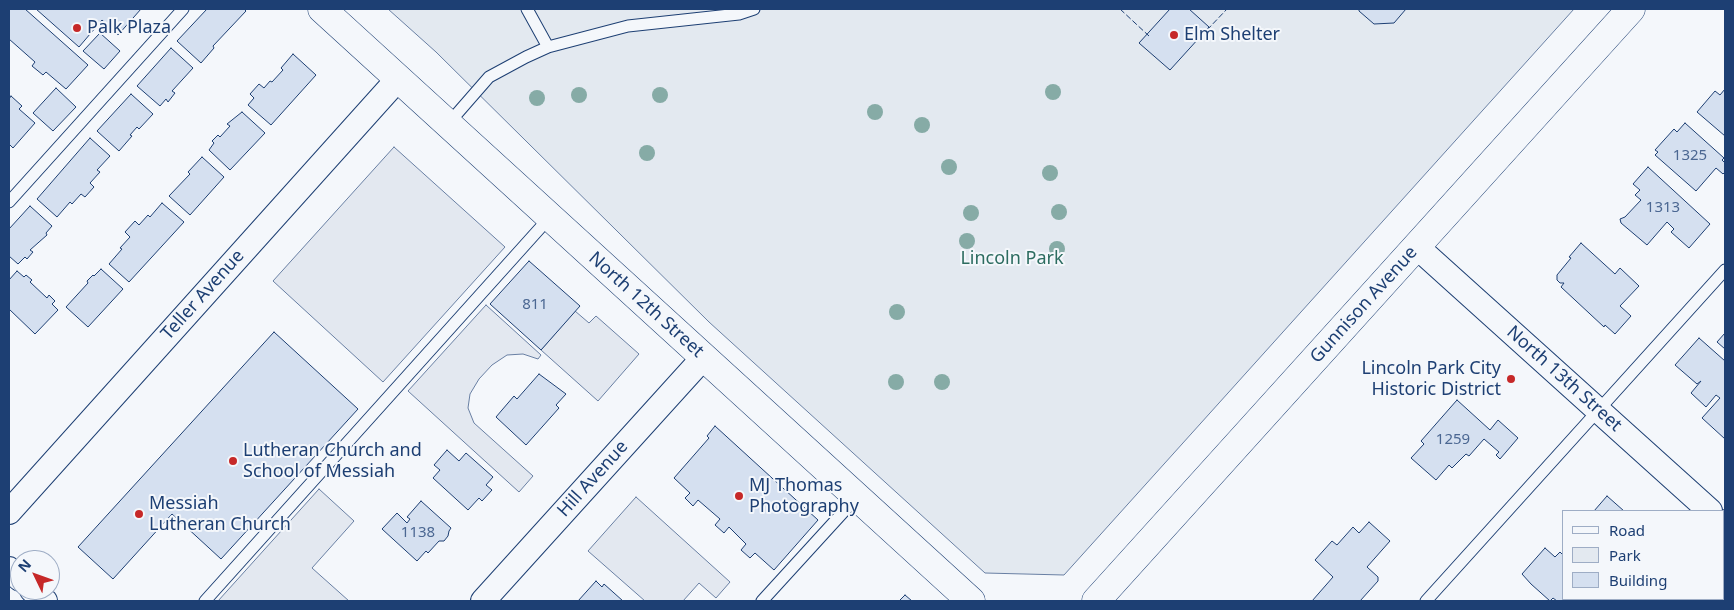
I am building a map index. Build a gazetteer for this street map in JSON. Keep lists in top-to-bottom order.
{
  "streets": {
    "main road": ["North 12th Street", "Gunnison Avenue"],
    "street": ["Teller Avenue", "North 13th Street", "Hill Avenue"]
  },
  "crossings": [
    ["Teller Avenue", "North 12th Street"],
    ["North 12th Street", "Hill Avenue"],
    ["Gunnison Avenue", "North 13th Street"]
  ],
  "parks": ["Lincoln Park"],
  "places": [
    "Palk Plaza",
    "Elm Shelter",
    "Lincoln Park City Historic District",
    "Lutheran Church and School of Messiah",
    "MJ Thomas Photography",
    "Messiah Lutheran Church"
  ],
  "house_numbers": [
    "1325",
    "1313",
    "811",
    "1259",
    "1138"
  ],
  "legend": ["Road", "Park", "Building"],
  "north": "top left"
}
